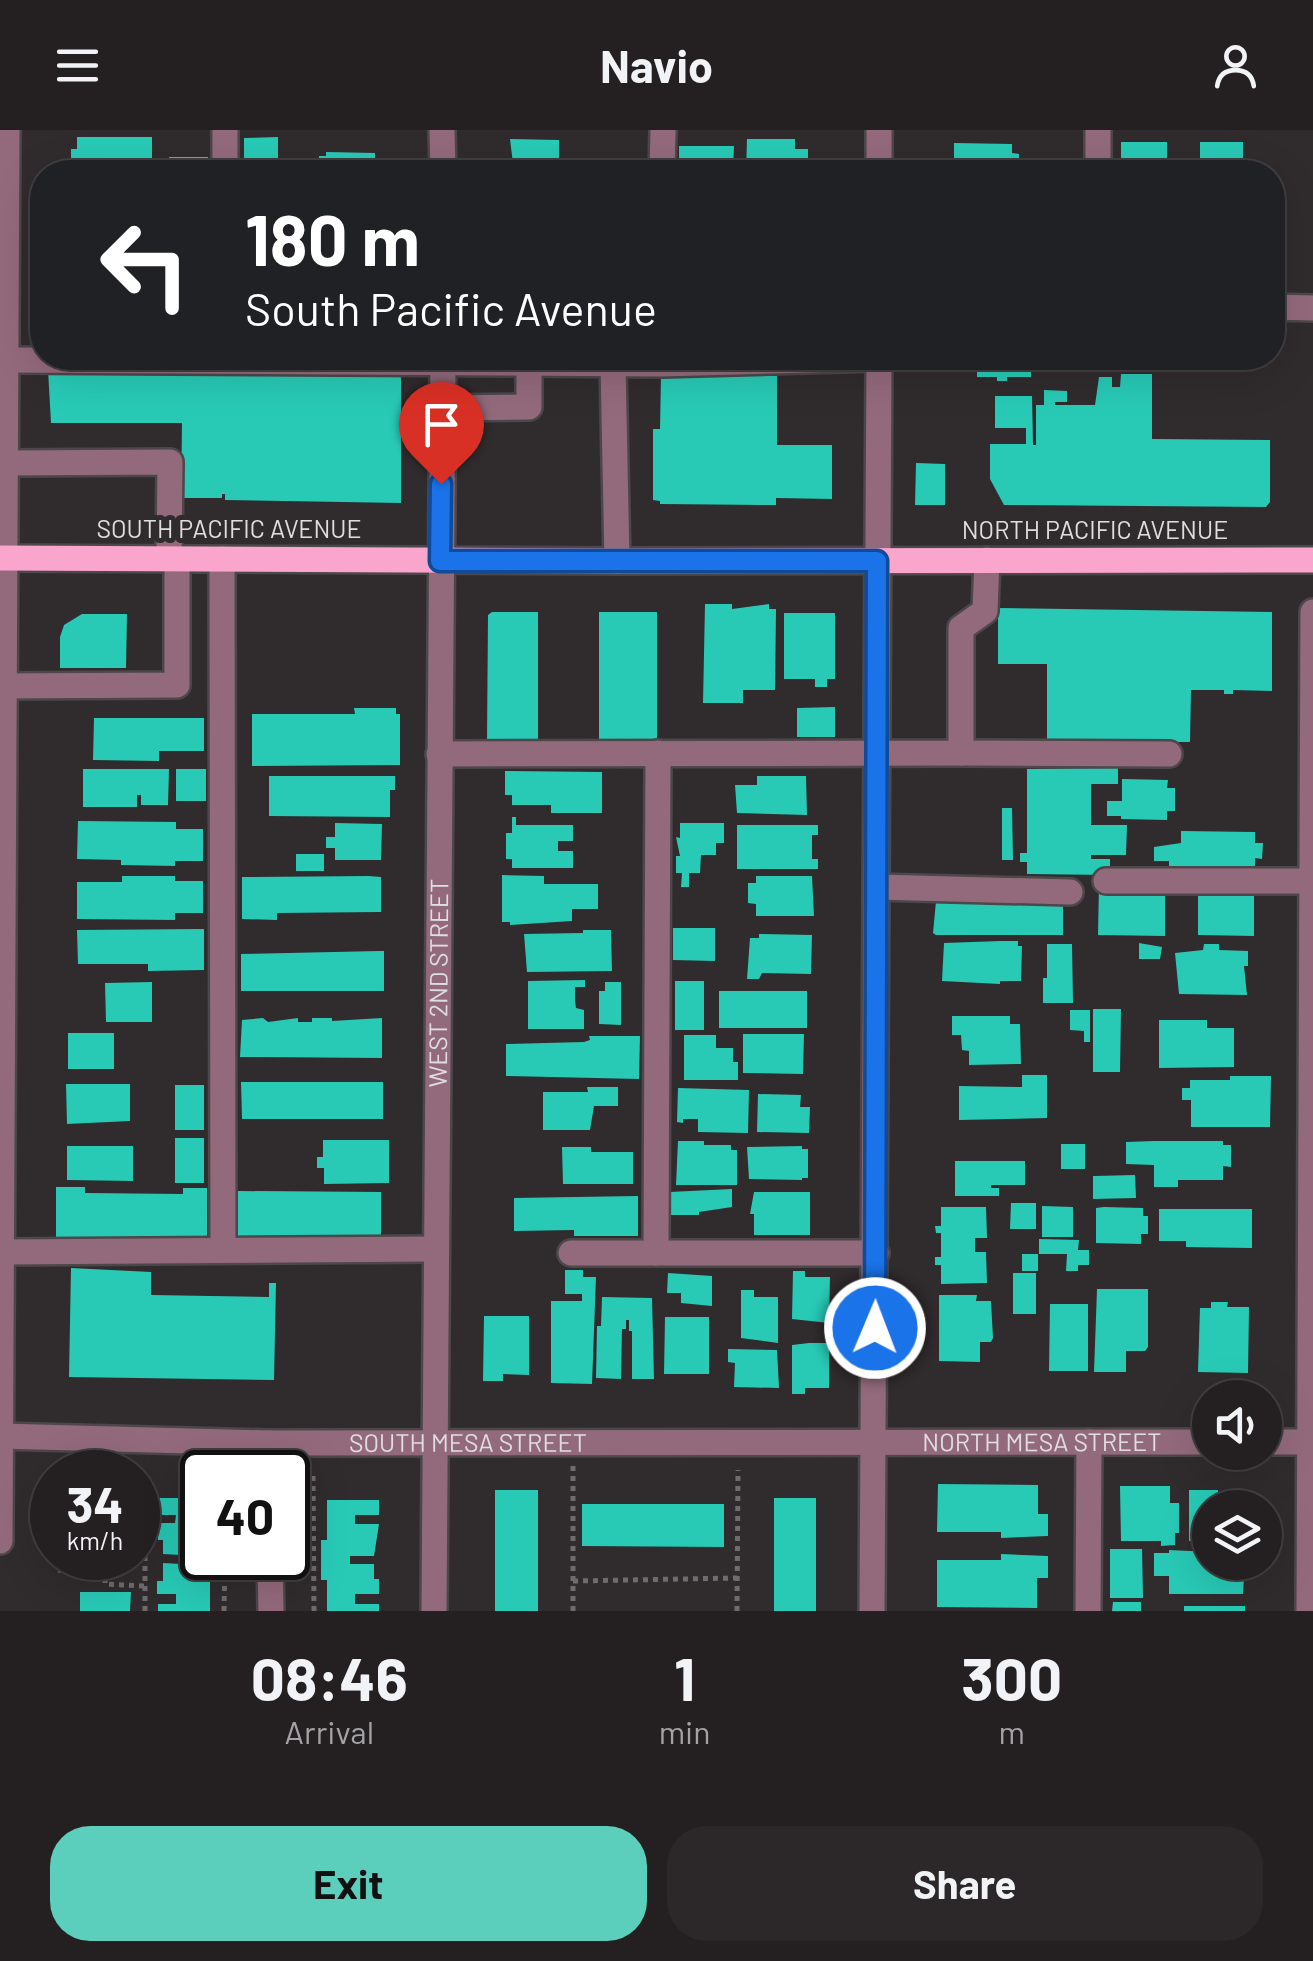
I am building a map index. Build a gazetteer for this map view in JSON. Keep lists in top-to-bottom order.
{
  "streets": {
    "main road": ["SOUTH PACIFIC AVENUE", "NORTH PACIFIC AVENUE"],
    "street": ["WEST 2ND STREET", "NORTH MESA STREET", "SOUTH MESA STREET"]
  },
  "crossings": [
    ["SOUTH PACIFIC AVENUE", "NORTH PACIFIC AVENUE"],
    ["SOUTH PACIFIC AVENUE", "WEST 2ND STREET"],
    ["WEST 2ND STREET", "SOUTH MESA STREET"],
    ["NORTH MESA STREET", "SOUTH MESA STREET"]
  ],
  "page": {
    "header": "Navio",
    "turn": ["180 m", "South Pacific Avenue"],
    "speed": "34 km/h",
    "limit": "40",
    "eta": [
      "08:46",
      "Arrival",
      "1",
      "min",
      "300",
      "m"
    ],
    "buttons": ["Exit", "Share"]
  }
}
